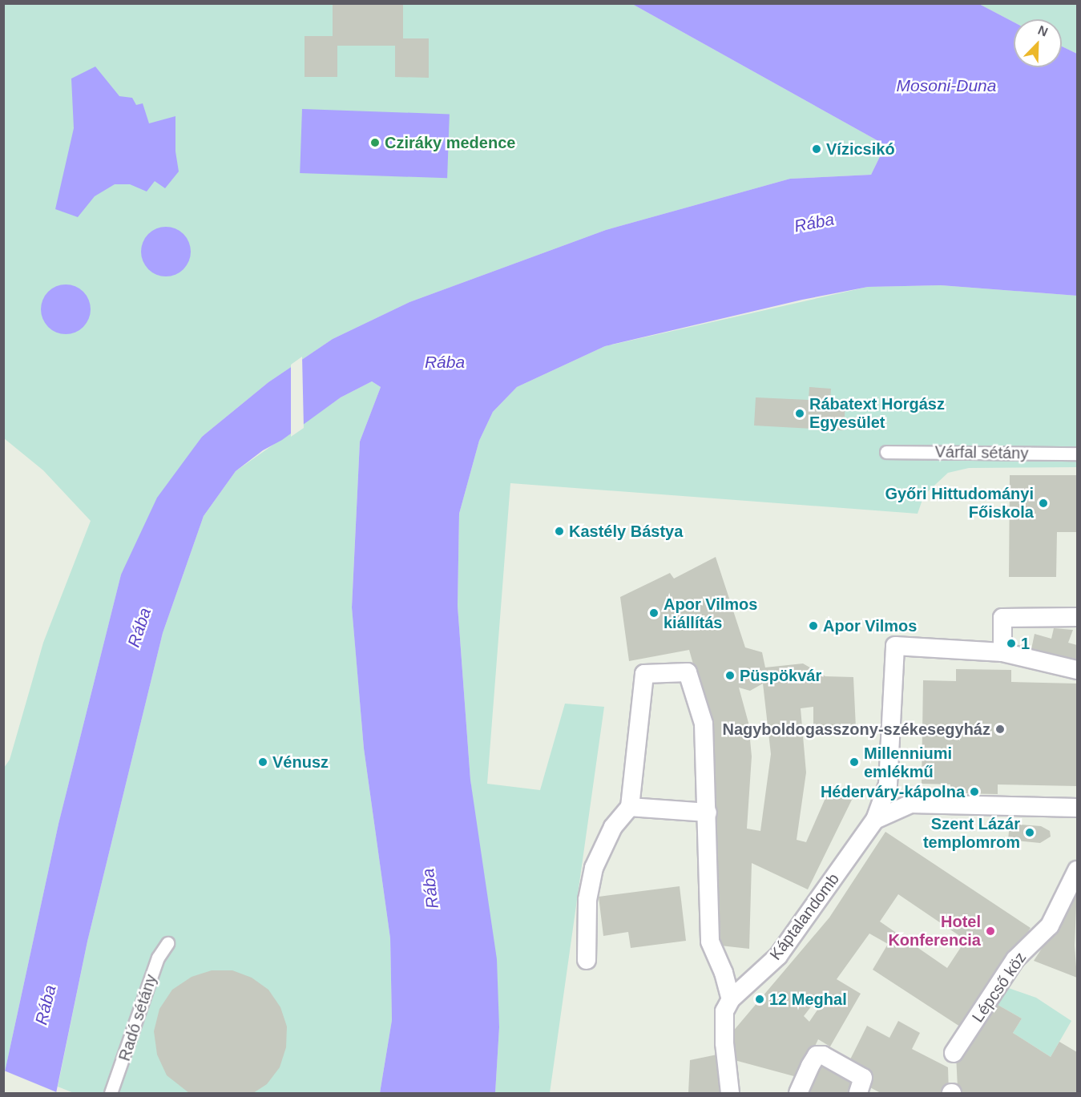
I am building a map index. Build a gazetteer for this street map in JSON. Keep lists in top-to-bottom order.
{
  "streets": {
    "street": ["Káptalandomb", "Lépcső köz"],
    "lane": ["Várfal sétány", "Radó sétány"]
  },
  "water": ["Mosoni-Duna", "Rába"],
  "places": [
    "Cziráky medence",
    "Vízicsikó",
    "Rábatext Horgász Egyesület",
    "Győri Hittudományi Főiskola",
    "Kastély Bástya",
    "Apor Vilmos kiállítás",
    "Apor Vilmos",
    "1",
    "Püspökvár",
    "Nagyboldogasszony-székesegyház",
    "Vénusz",
    "Millenniumi emlékmű",
    "Héderváry-kápolna",
    "Szent Lázár templomrom",
    "Hotel Konferencia",
    "12 Meghal"
  ],
  "north": "top right"
}
